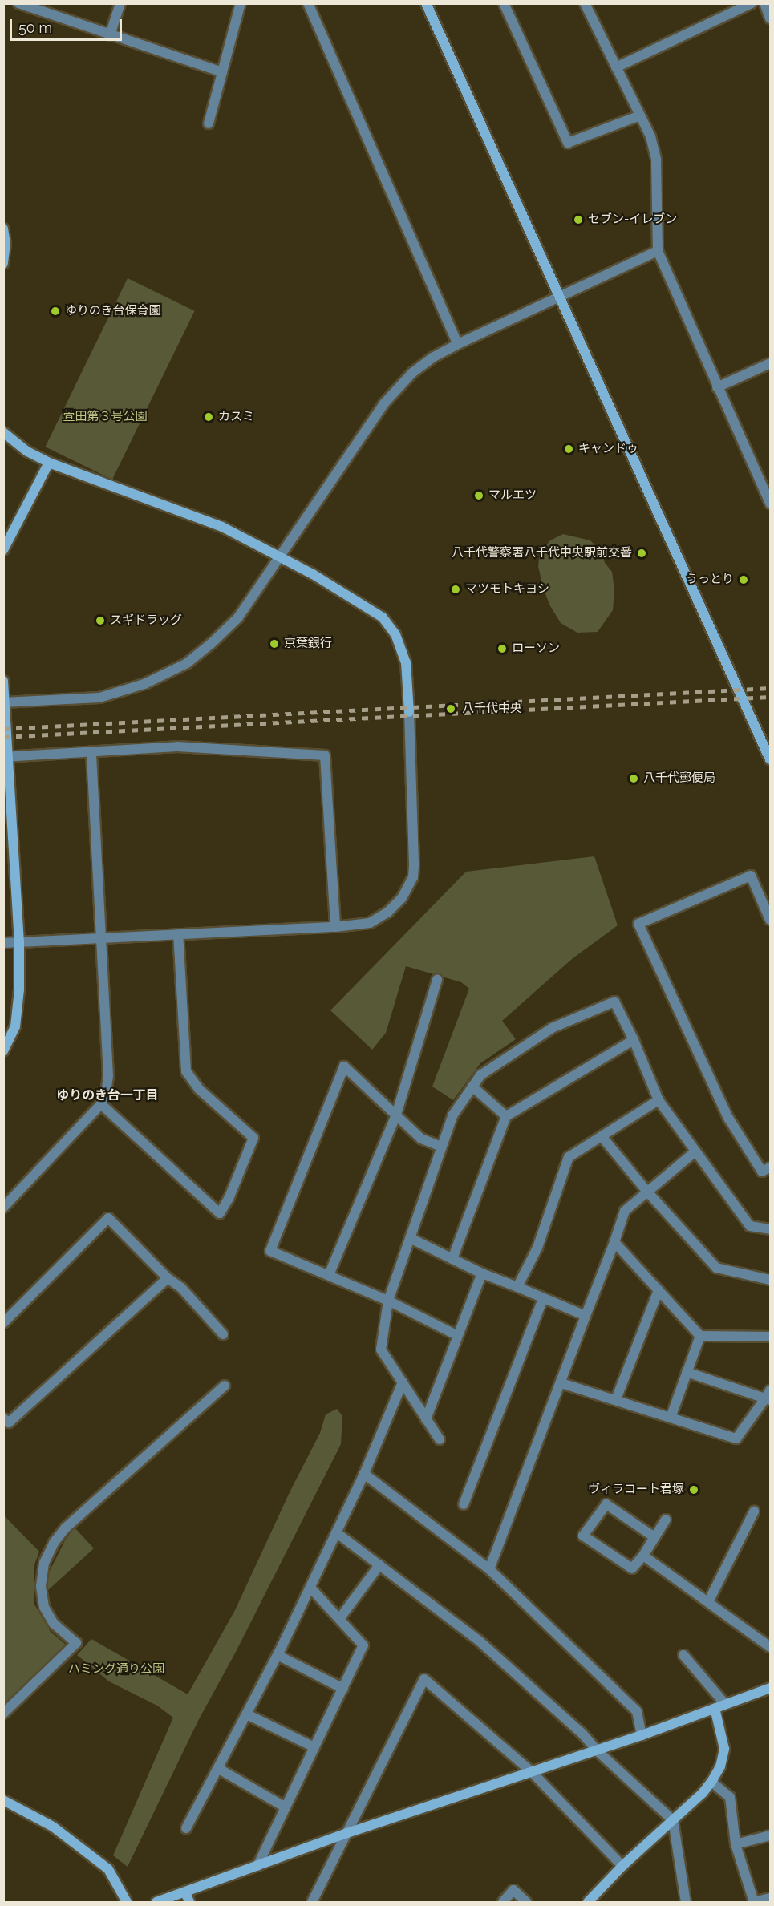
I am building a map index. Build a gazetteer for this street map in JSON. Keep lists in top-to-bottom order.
{
  "districts": ["ゆりのき台一丁目"],
  "parks": ["萱田第３号公園", "ハミング通り公園"],
  "places": [
    "セブン-イレブン",
    "ゆりのき台保育園",
    "カスミ",
    "キャンドゥ",
    "マルエツ",
    "八千代警察署八千代中央駅前交番",
    "うっとり",
    "マツモトキヨシ",
    "スギドラッグ",
    "京葉銀行",
    "ローソン",
    "八千代中央",
    "八千代郵便局",
    "ヴィラコート君塚"
  ],
  "scale_bar": "50 m"
}
